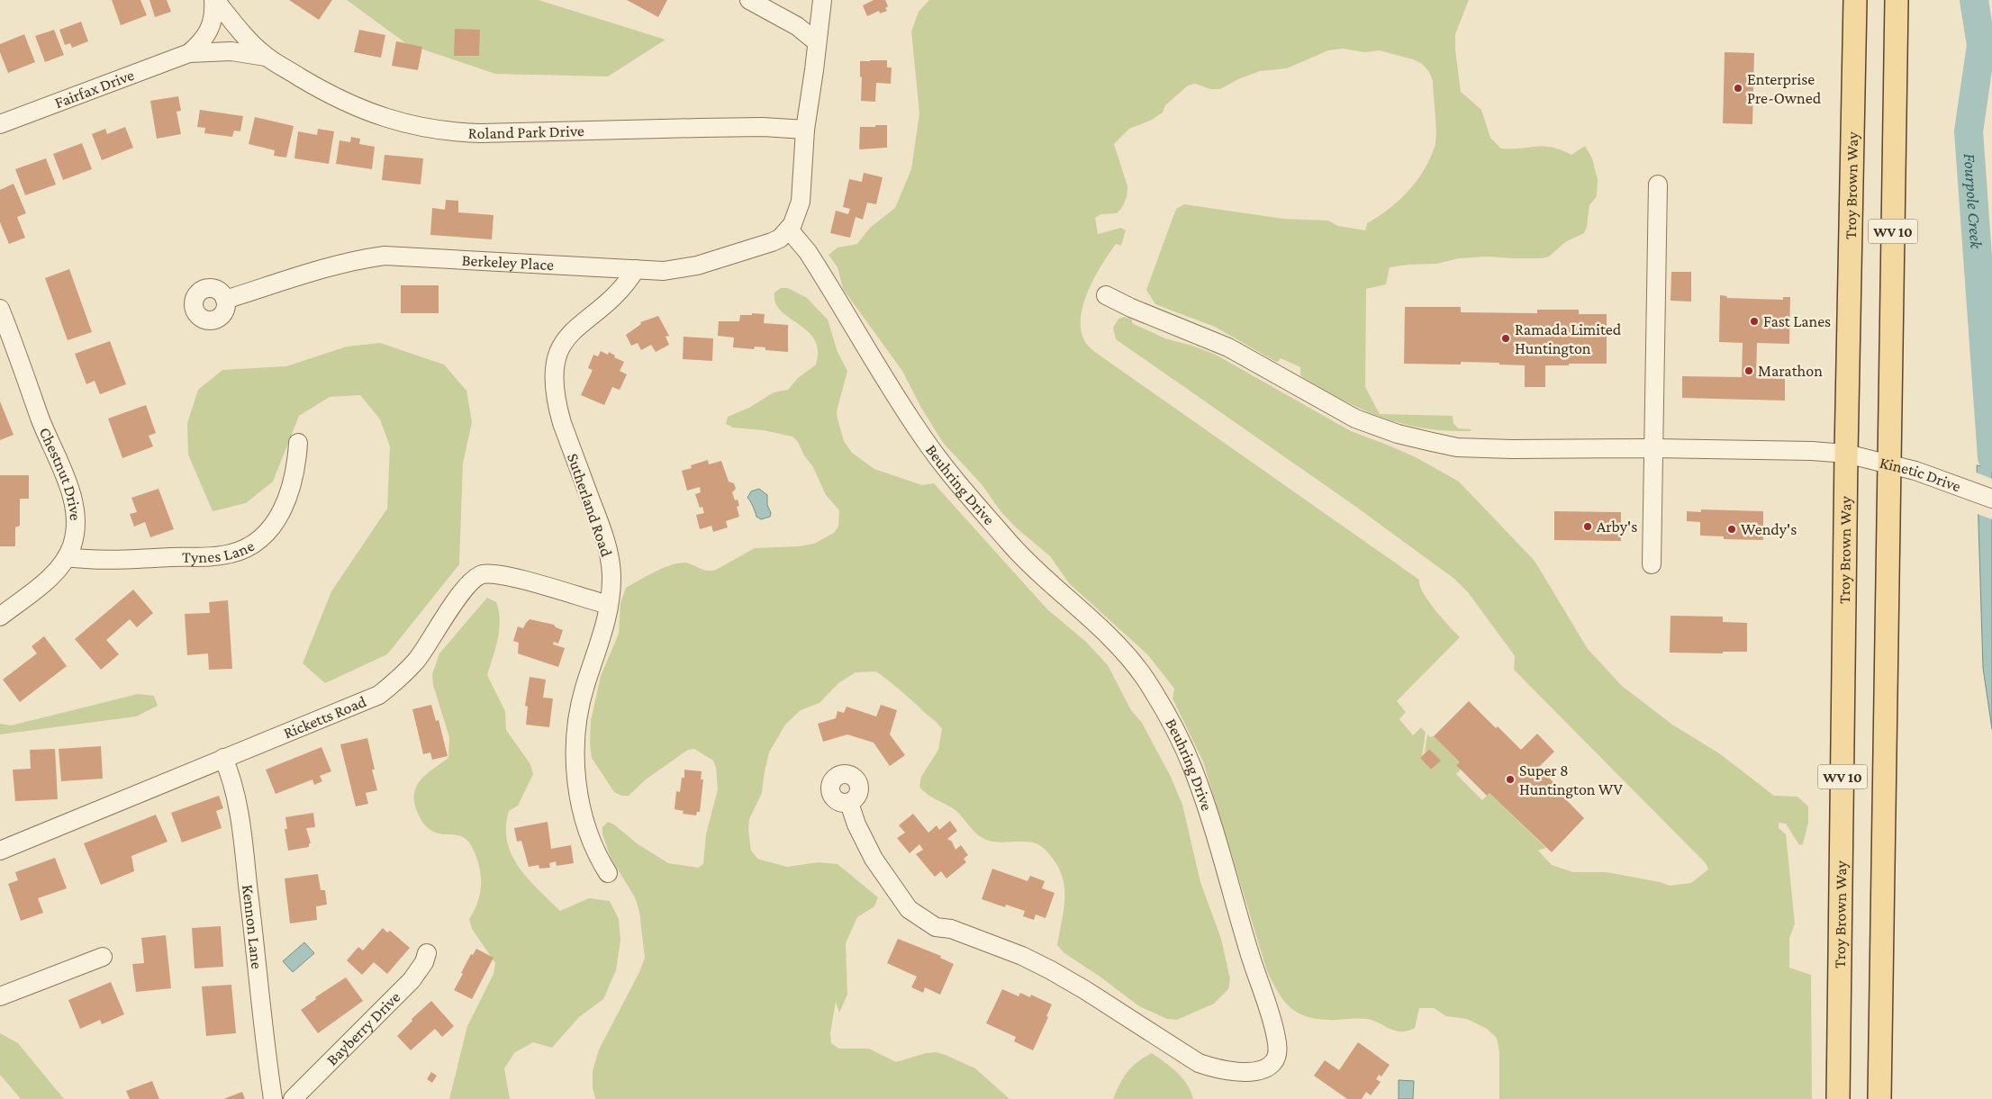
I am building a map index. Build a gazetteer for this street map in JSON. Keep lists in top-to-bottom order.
{
  "streets": {
    "main road": ["Troy Brown Way", "WV 10"],
    "street": [
      "Fairfax Drive",
      "Roland Park Drive",
      "Berkeley Place",
      "Chestnut Drive",
      "Kinetic Drive",
      "Beuhring Drive",
      "Sutherland Road",
      "Tynes Lane",
      "Ricketts Road",
      "Kennon Lane",
      "Bayberry Drive"
    ]
  },
  "crossings": [
    ["Fairfax Drive", "Roland Park Drive"],
    ["Troy Brown Way", "Kinetic Drive"],
    ["WV 10", "Kinetic Drive"],
    ["Berkeley Place", "Beuhring Drive"],
    ["Berkeley Place", "Sutherland Road"],
    ["Chestnut Drive", "Tynes Lane"],
    ["Sutherland Road", "Ricketts Road"],
    ["Ricketts Road", "Kennon Lane"]
  ],
  "water": ["Fourpole Creek"],
  "places": [
    "Enterprise Pre-Owned",
    "Fast Lanes",
    "Ramada Limited Huntington",
    "Marathon",
    "Arby's",
    "Wendy's",
    "Super 8 Huntington WV"
  ]
}
